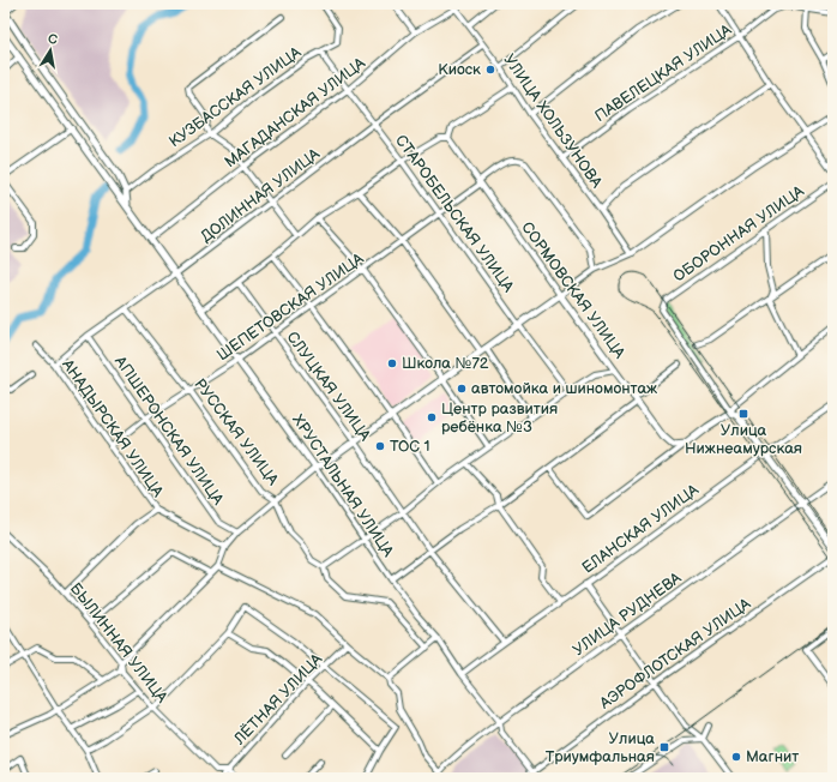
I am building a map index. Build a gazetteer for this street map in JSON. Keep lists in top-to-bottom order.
{
  "streets": {
    "street": [
      "ПАВЕЛЕЦКАЯ УЛИЦА",
      "КУЗБАССКАЯ УЛИЦА",
      "МАГАДАНСКАЯ УЛИЦА",
      "УЛИЦА ХОЛЬЗУНОВА",
      "ДОЛИННАЯ УЛИЦА",
      "СТАРОБЕЛЬСКАЯ УЛИЦА",
      "ОБОРОННАЯ УЛИЦА",
      "СОРМОВСКАЯ УЛИЦА",
      "ШЕПЕТОВСКАЯ УЛИЦА",
      "СЛУЦКАЯ УЛИЦА",
      "АНАДЫРСКАЯ УЛИЦА",
      "АПШЕРОНСКАЯ УЛИЦА",
      "РУССКАЯ УЛИЦА",
      "ХРУСТАЛЬНАЯ УЛИЦА",
      "ЕЛАНСКАЯ УЛИЦА",
      "УЛИЦА РУДНЕВА",
      "БЫЛИННАЯ УЛИЦА",
      "АЭРОФЛОТСКАЯ УЛИЦА",
      "ЛЁТНАЯ УЛИЦА"
    ]
  },
  "crossings": [
    ["ПАВЕЛЕЦКАЯ УЛИЦА", "УЛИЦА ХОЛЬЗУНОВА"],
    ["КУЗБАССКАЯ УЛИЦА", "СТАРОБЕЛЬСКАЯ УЛИЦА"],
    ["МАГАДАНСКАЯ УЛИЦА", "УЛИЦА ХОЛЬЗУНОВА"],
    ["МАГАДАНСКАЯ УЛИЦА", "СТАРОБЕЛЬСКАЯ УЛИЦА"],
    ["МАГАДАНСКАЯ УЛИЦА", "ХРУСТАЛЬНАЯ УЛИЦА"],
    ["УЛИЦА ХОЛЬЗУНОВА", "ДОЛИННАЯ УЛИЦА"],
    ["ДОЛИННАЯ УЛИЦА", "СТАРОБЕЛЬСКАЯ УЛИЦА"],
    ["ДОЛИННАЯ УЛИЦА", "АНАДЫРСКАЯ УЛИЦА"],
    ["ДОЛИННАЯ УЛИЦА", "АПШЕРОНСКАЯ УЛИЦА"],
    ["ДОЛИННАЯ УЛИЦА", "РУССКАЯ УЛИЦА"],
    ["ДОЛИННАЯ УЛИЦА", "ХРУСТАЛЬНАЯ УЛИЦА"],
    ["СТАРОБЕЛЬСКАЯ УЛИЦА", "ШЕПЕТОВСКАЯ УЛИЦА"],
    ["СОРМОВСКАЯ УЛИЦА", "ШЕПЕТОВСКАЯ УЛИЦА"],
    ["ШЕПЕТОВСКАЯ УЛИЦА", "СЛУЦКАЯ УЛИЦА"],
    ["ШЕПЕТОВСКАЯ УЛИЦА", "АНАДЫРСКАЯ УЛИЦА"],
    ["ШЕПЕТОВСКАЯ УЛИЦА", "АПШЕРОНСКАЯ УЛИЦА"],
    ["ШЕПЕТОВСКАЯ УЛИЦА", "РУССКАЯ УЛИЦА"],
    ["ШЕПЕТОВСКАЯ УЛИЦА", "ХРУСТАЛЬНАЯ УЛИЦА"],
    ["СЛУЦКАЯ УЛИЦА", "ЕЛАНСКАЯ УЛИЦА"],
    ["ХРУСТАЛЬНАЯ УЛИЦА", "ЕЛАНСКАЯ УЛИЦА"],
    ["ХРУСТАЛЬНАЯ УЛИЦА", "УЛИЦА РУДНЕВА"],
    ["ХРУСТАЛЬНАЯ УЛИЦА", "АЭРОФЛОТСКАЯ УЛИЦА"],
    ["БЫЛИННАЯ УЛИЦА", "ЛЁТНАЯ УЛИЦА"]
  ],
  "places": {
    "other": [
      "Киоск",
      "Школа №72",
      "автомойка и шиномонтаж",
      "Центр развития ребёнка №3",
      "ТОС 1",
      "Магнит"
    ],
    "transit": ["Улица Нижнеамурская", "Улица Триумфальная"]
  },
  "north": "top"
}
